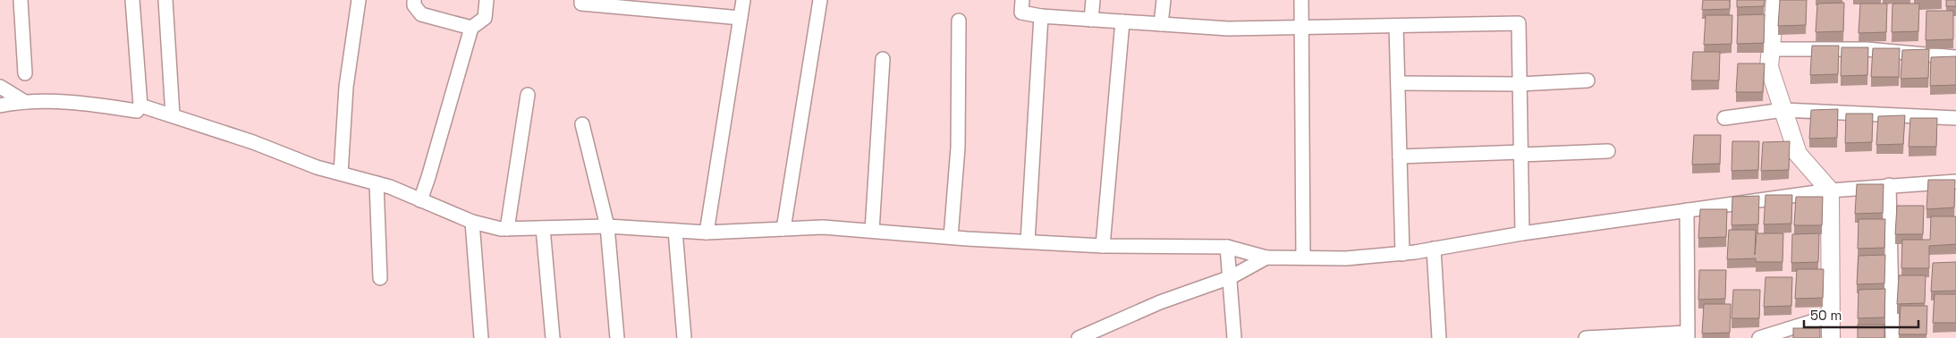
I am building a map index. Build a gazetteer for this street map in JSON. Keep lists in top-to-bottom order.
{
  "scale_bar": "50 m"
}
